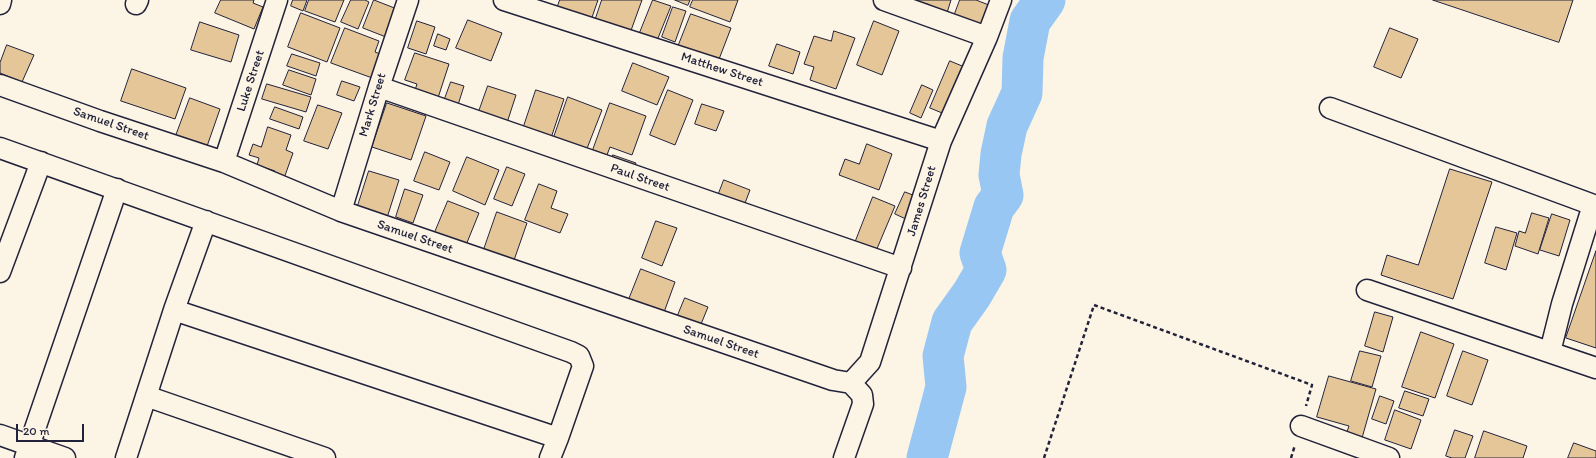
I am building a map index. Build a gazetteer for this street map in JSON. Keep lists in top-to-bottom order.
{
  "streets": {
    "street": [
      "Matthew Street",
      "Luke Street",
      "Mark Street",
      "Samuel Street",
      "Paul Street",
      "James Street"
    ]
  },
  "crossings": [
    ["Matthew Street", "James Street"],
    ["Luke Street", "Samuel Street"],
    ["Mark Street", "Samuel Street"],
    ["Mark Street", "Paul Street"],
    ["Samuel Street", "James Street"],
    ["Paul Street", "James Street"]
  ],
  "scale_bar": "20 m"
}
